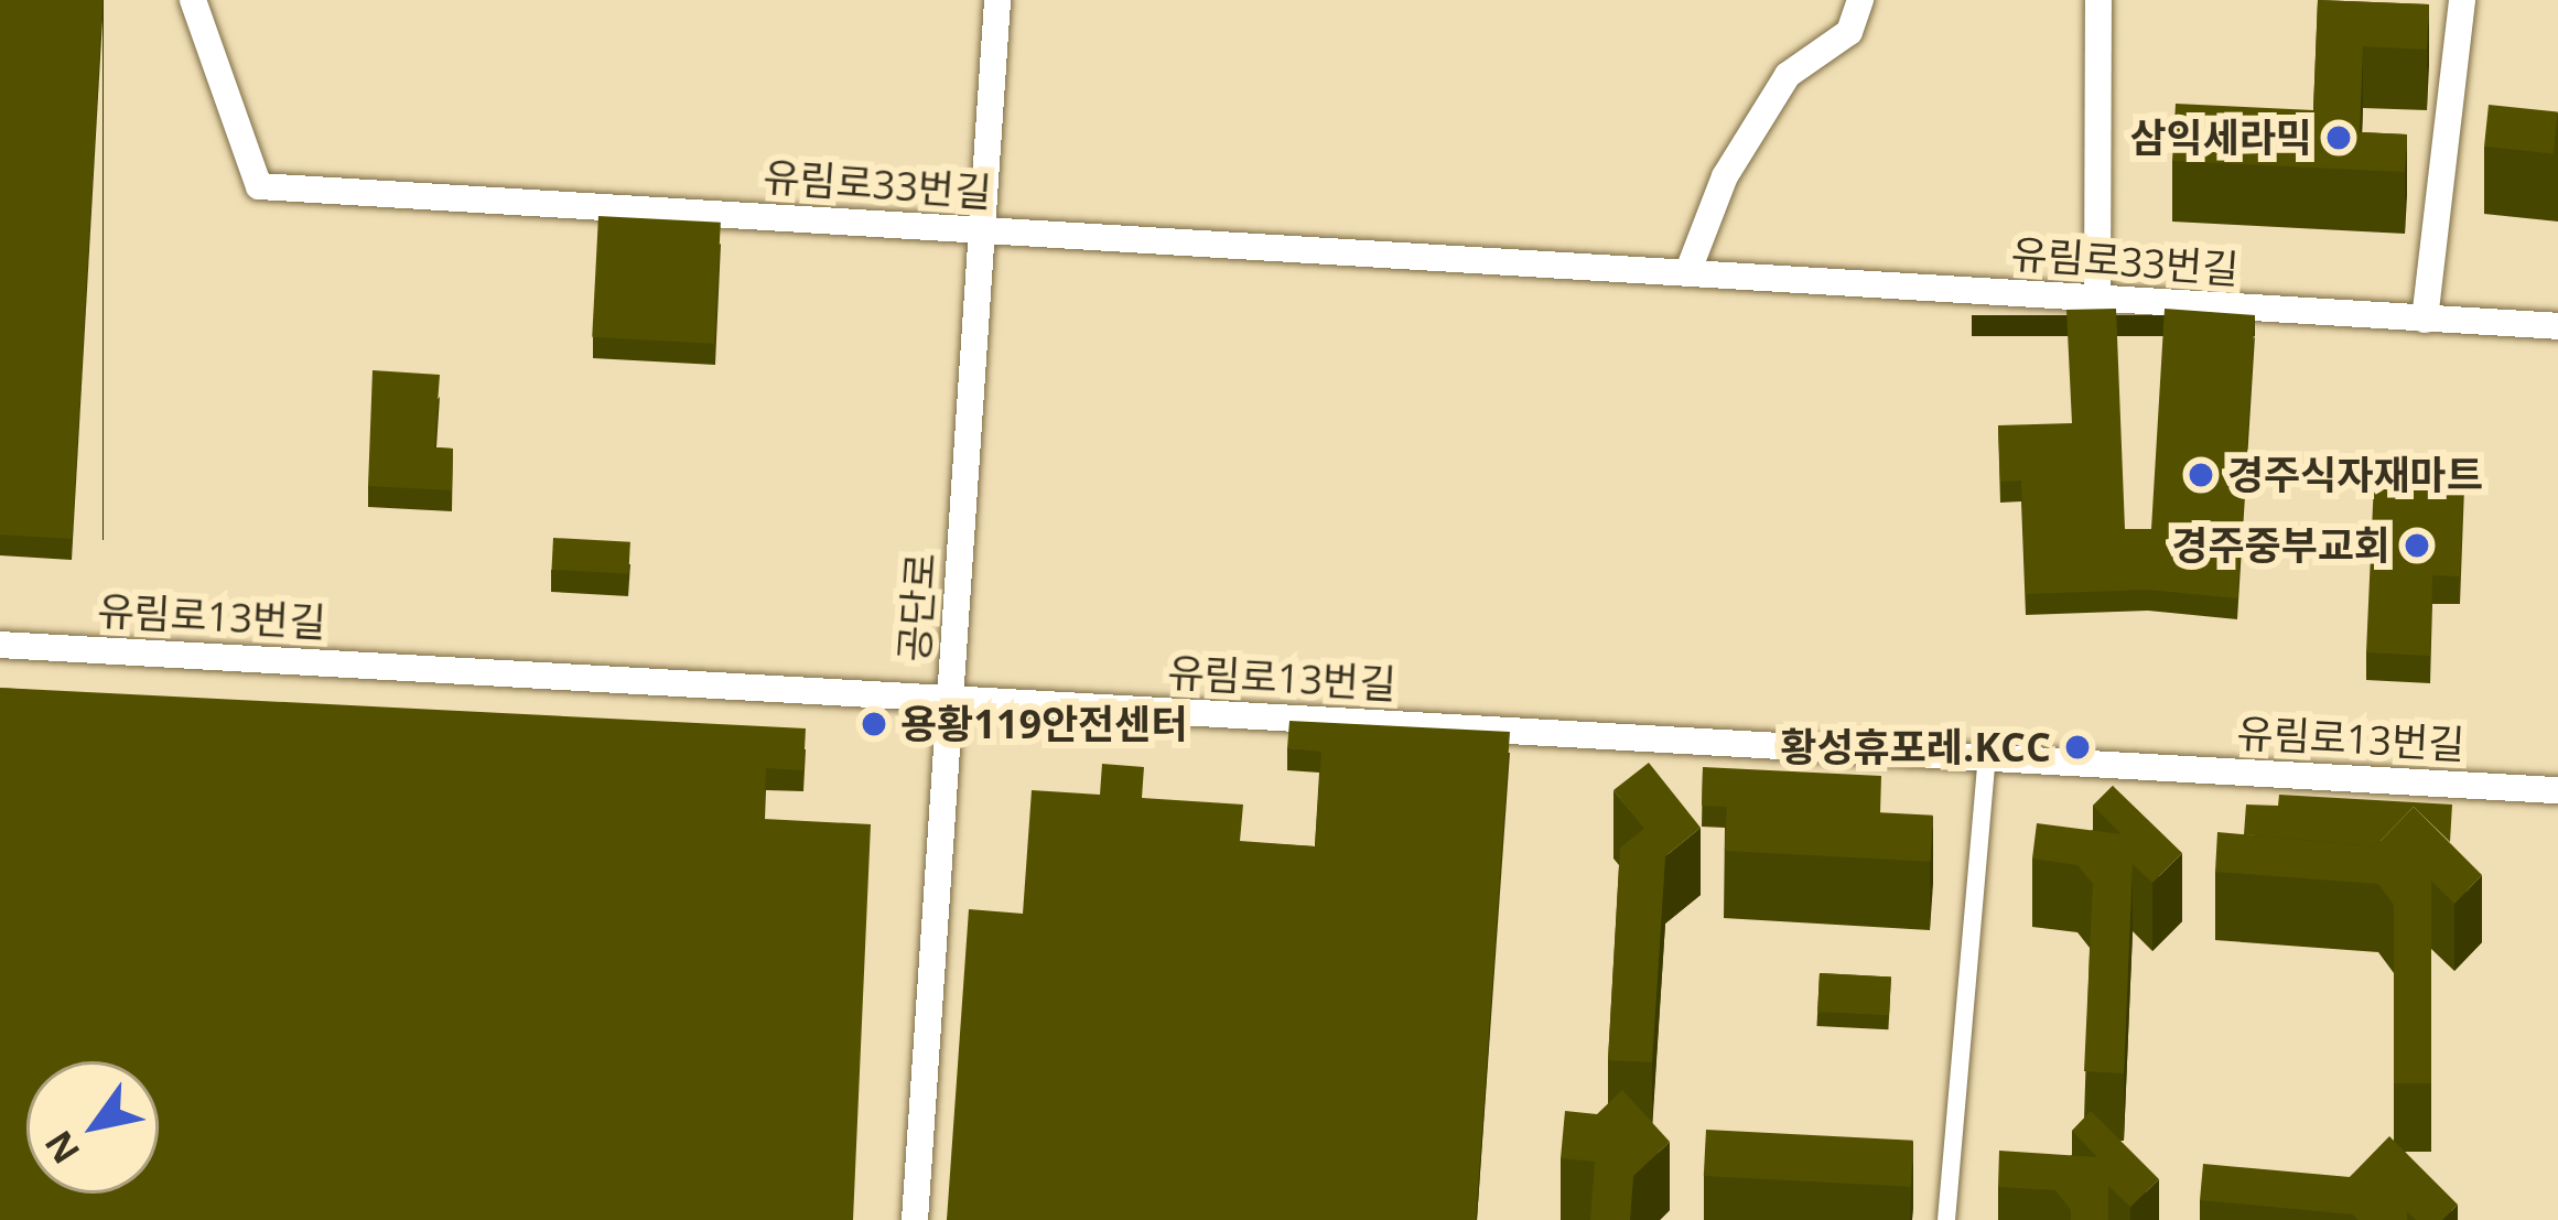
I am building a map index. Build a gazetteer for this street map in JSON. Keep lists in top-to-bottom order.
{
  "streets": {
    "street": ["유림로33번길", "공단로", "유림로13번길"]
  },
  "crossings": [
    ["유림로33번길", "공단로"],
    ["공단로", "유림로13번길"]
  ],
  "places": [
    "삼익세라믹",
    "경주식자재마트",
    "경주중부교회",
    "용황119안전센터",
    "황성휴포레.KCC"
  ],
  "north": "bottom left"
}
